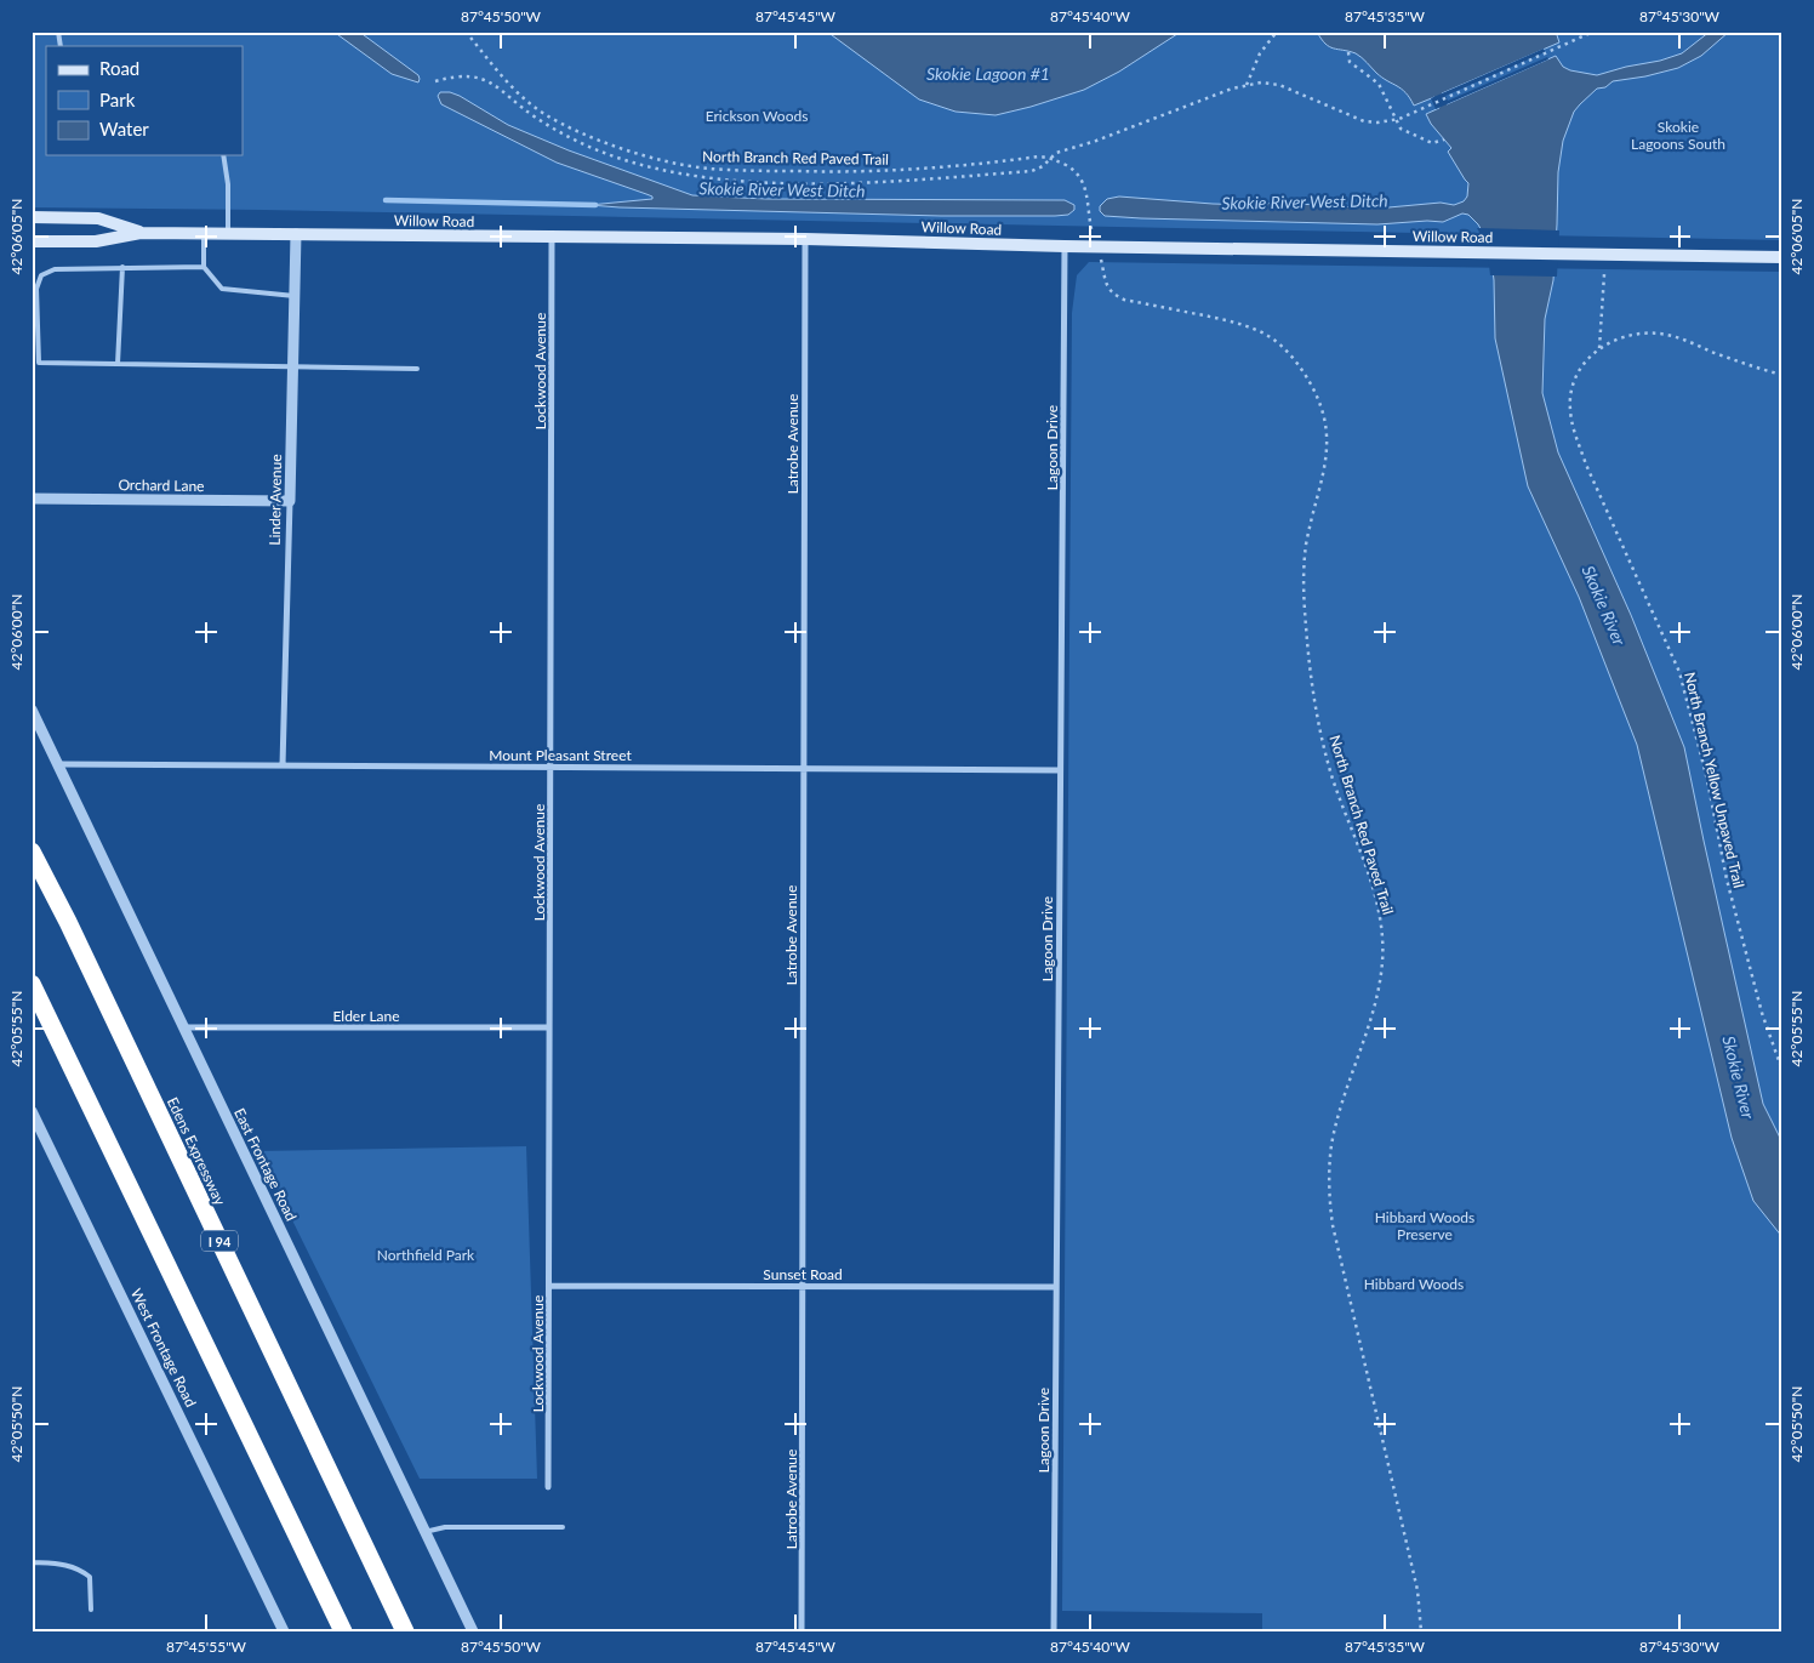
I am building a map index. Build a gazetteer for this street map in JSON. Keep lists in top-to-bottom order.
{
  "streets": {
    "highway": ["Edens Expressway", "I 94"],
    "main road": ["Willow Road"],
    "street": [
      "Lockwood Avenue",
      "Latrobe Avenue",
      "Lagoon Drive",
      "Orchard Lane",
      "Linder Avenue",
      "Mount Pleasant Street",
      "Elder Lane",
      "East Frontage Road",
      "Sunset Road",
      "West Frontage Road"
    ],
    "path": ["North Branch Red Paved Trail", "North Branch Yellow Unpaved Trail"]
  },
  "crossings": [
    ["Willow Road", "Lockwood Avenue"],
    ["Willow Road", "Latrobe Avenue"],
    ["Willow Road", "Lagoon Drive"],
    ["Willow Road", "Linder Avenue"],
    ["Lockwood Avenue", "Mount Pleasant Street"],
    ["Lockwood Avenue", "Elder Lane"],
    ["Lockwood Avenue", "Sunset Road"],
    ["Latrobe Avenue", "Mount Pleasant Street"],
    ["Latrobe Avenue", "Sunset Road"],
    ["Lagoon Drive", "Mount Pleasant Street"],
    ["Lagoon Drive", "Sunset Road"],
    ["Orchard Lane", "Linder Avenue"],
    ["Linder Avenue", "Mount Pleasant Street"],
    ["Mount Pleasant Street", "East Frontage Road"],
    ["Elder Lane", "East Frontage Road"]
  ],
  "water": ["Skokie Lagoon #1", "Skokie River West Ditch", "Skokie River"],
  "parks": [
    "Erickson Woods",
    "Skokie Lagoons South",
    "Hibbard Woods Preserve",
    "Northfield Park",
    "Hibbard Woods"
  ],
  "legend": ["Road", "Park", "Water"],
  "coordinates": [
    "87°45'50\"W",
    "87°45'45\"W",
    "87°45'40\"W",
    "87°45'35\"W",
    "87°45'30\"W",
    "42°06'05\"N",
    "42°06'00\"N",
    "42°05'55\"N",
    "42°05'50\"N",
    "87°45'55\"W"
  ]
}
